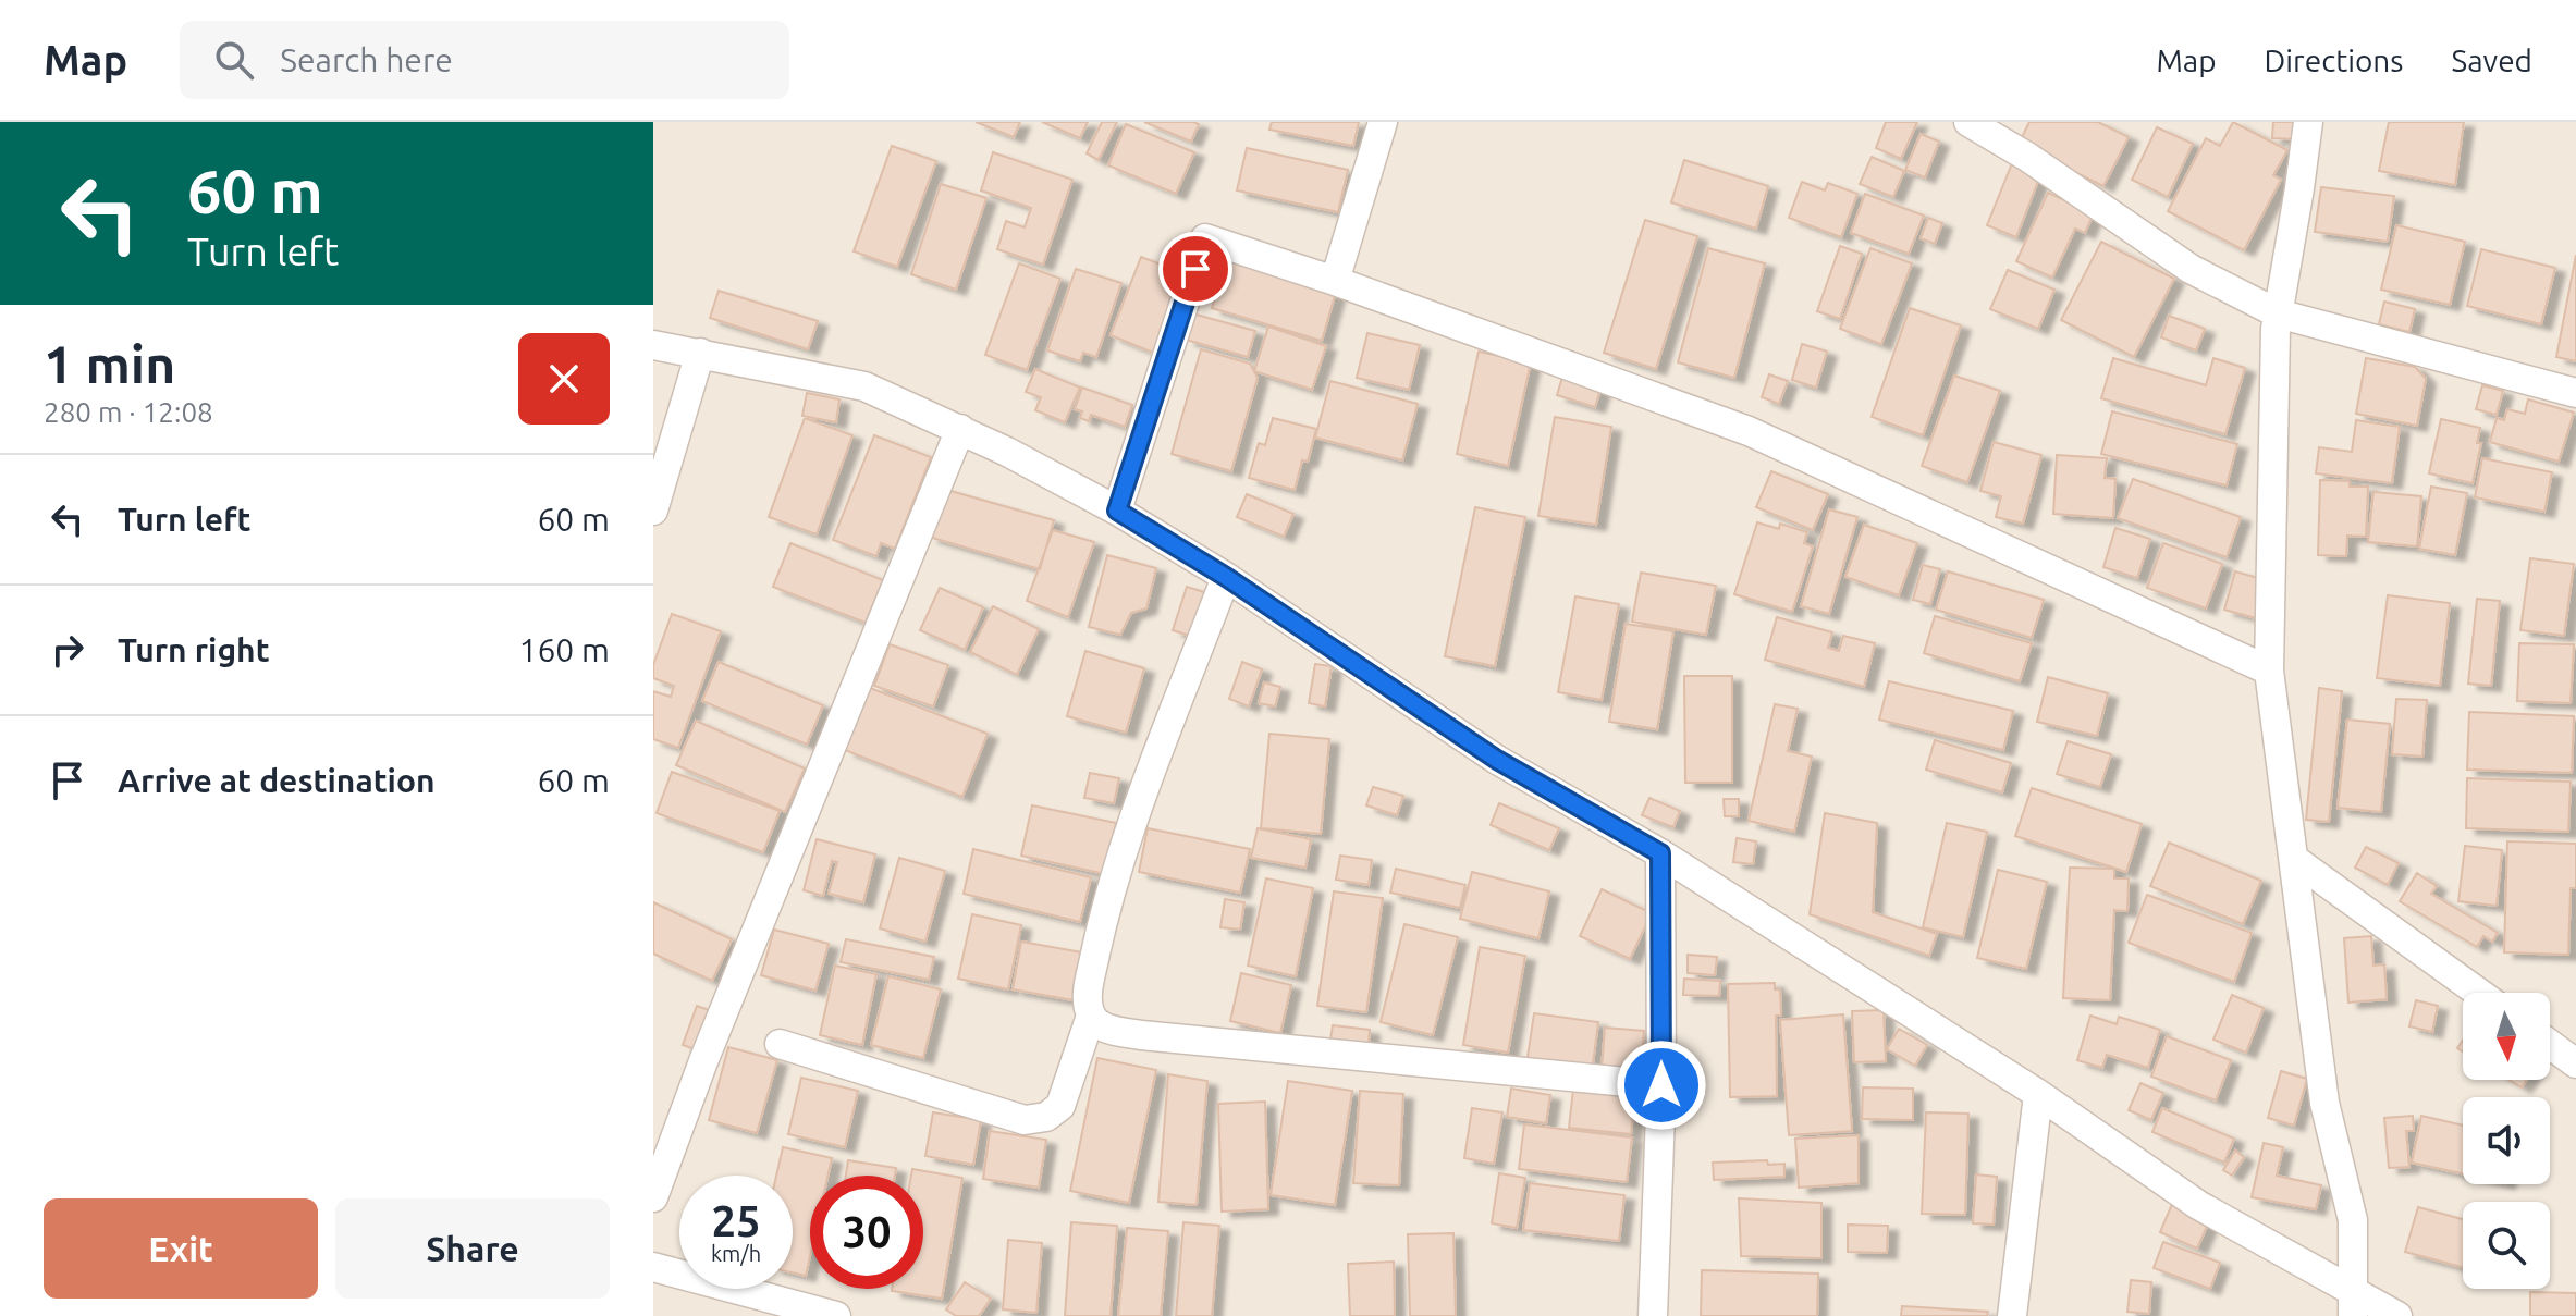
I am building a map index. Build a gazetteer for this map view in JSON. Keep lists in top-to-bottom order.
{
  "north": "bottom",
  "page": {
    "header": "Map",
    "search": "Search here",
    "nav": ["Map", "Directions", "Saved"],
    "turn": ["60 m", "Turn left"],
    "heading": ["1 min", "280 m · 12:08"],
    "list": [
      {
        "name": "Turn left",
        "value": "60 m"
      },
      {
        "name": "Turn right",
        "value": "160 m"
      },
      {
        "name": "Arrive at destination",
        "value": "60 m"
      }
    ],
    "speed": "25 km/h",
    "limit": "30",
    "buttons": ["Exit", "Share"]
  }
}
